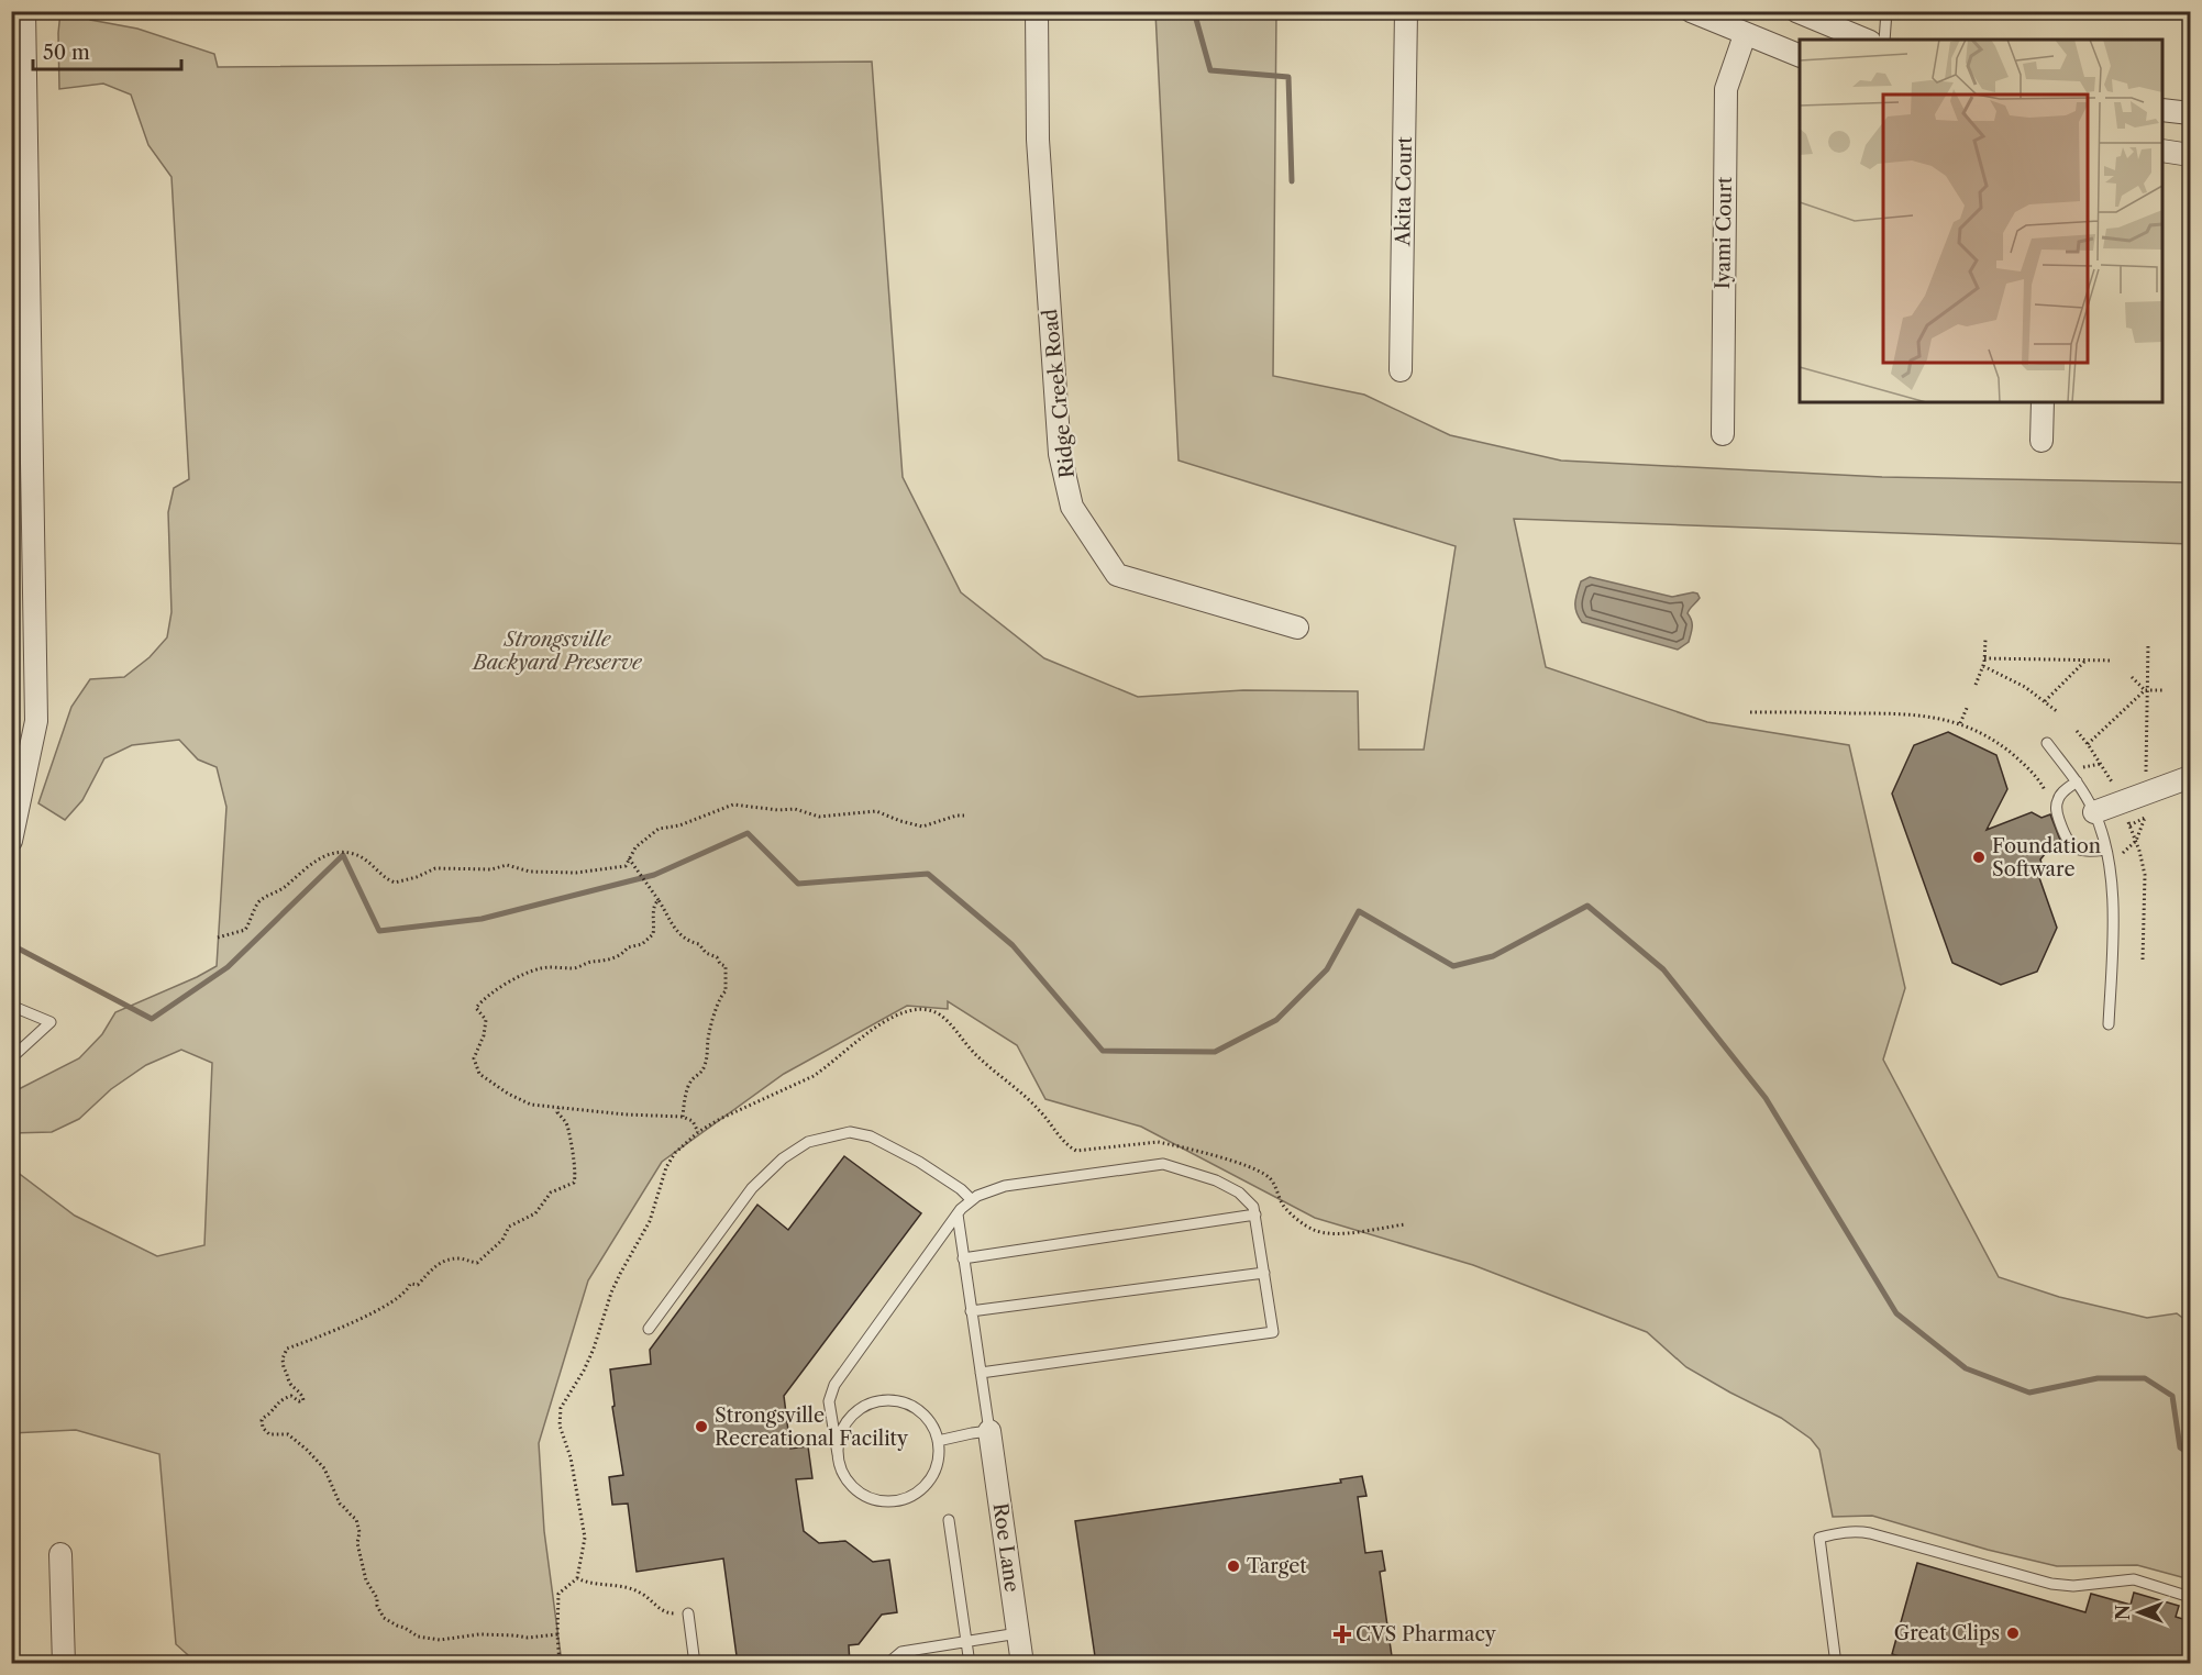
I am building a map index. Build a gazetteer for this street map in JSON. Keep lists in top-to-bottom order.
{
  "streets": {
    "street": [
      "Akita Court",
      "Iyami Court",
      "Ridge Creek Road",
      "Roe Lane"
    ]
  },
  "parks": ["Strongsville Backyard Preserve"],
  "places": {
    "other": [
      "Foundation Software",
      "Strongsville Recreational Facility",
      "Target",
      "Great Clips"
    ],
    "health": ["CVS Pharmacy"]
  },
  "scale_bar": "50 m",
  "north": "left"
}
